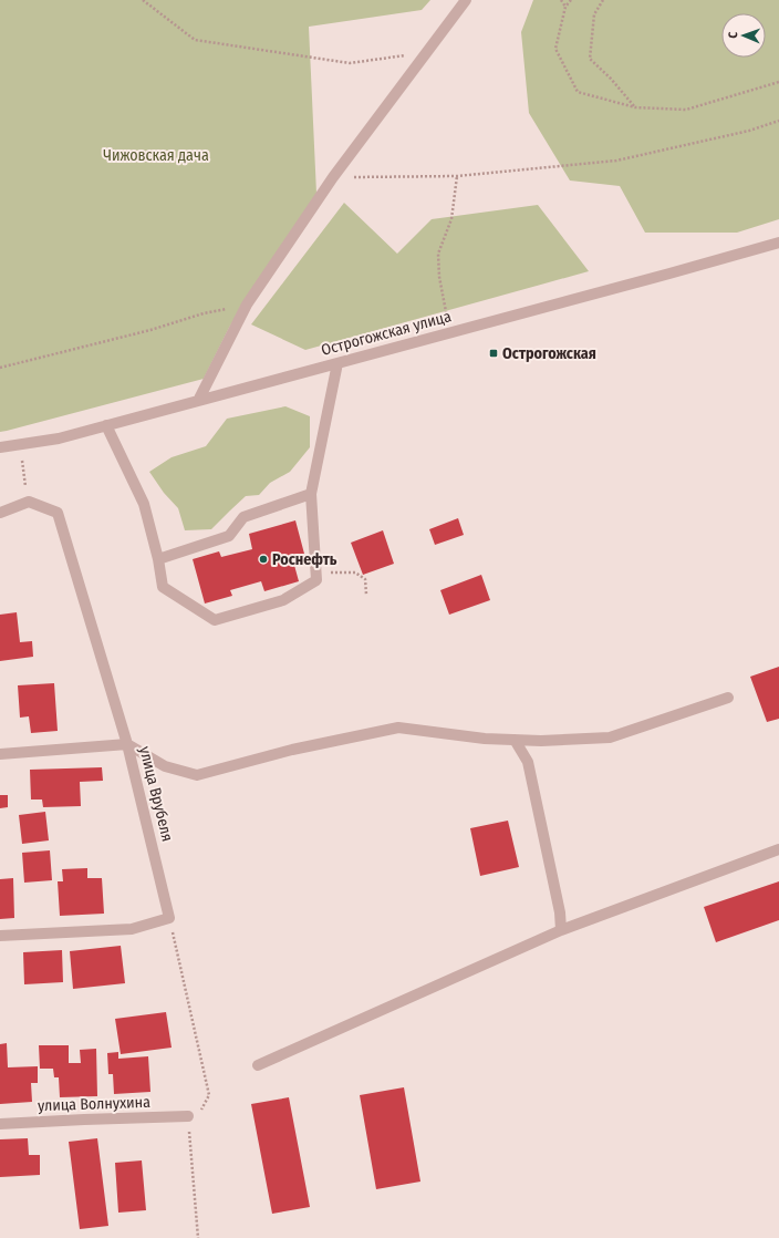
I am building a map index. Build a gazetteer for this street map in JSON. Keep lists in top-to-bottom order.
{
  "streets": {
    "street": ["Острогожская улица", "улица Врубеля", "улица Волнухина"]
  },
  "parks": ["Чижовская дача"],
  "places": {
    "transit": ["Острогожская"],
    "other": ["Роснефть"]
  },
  "north": "left"
}
